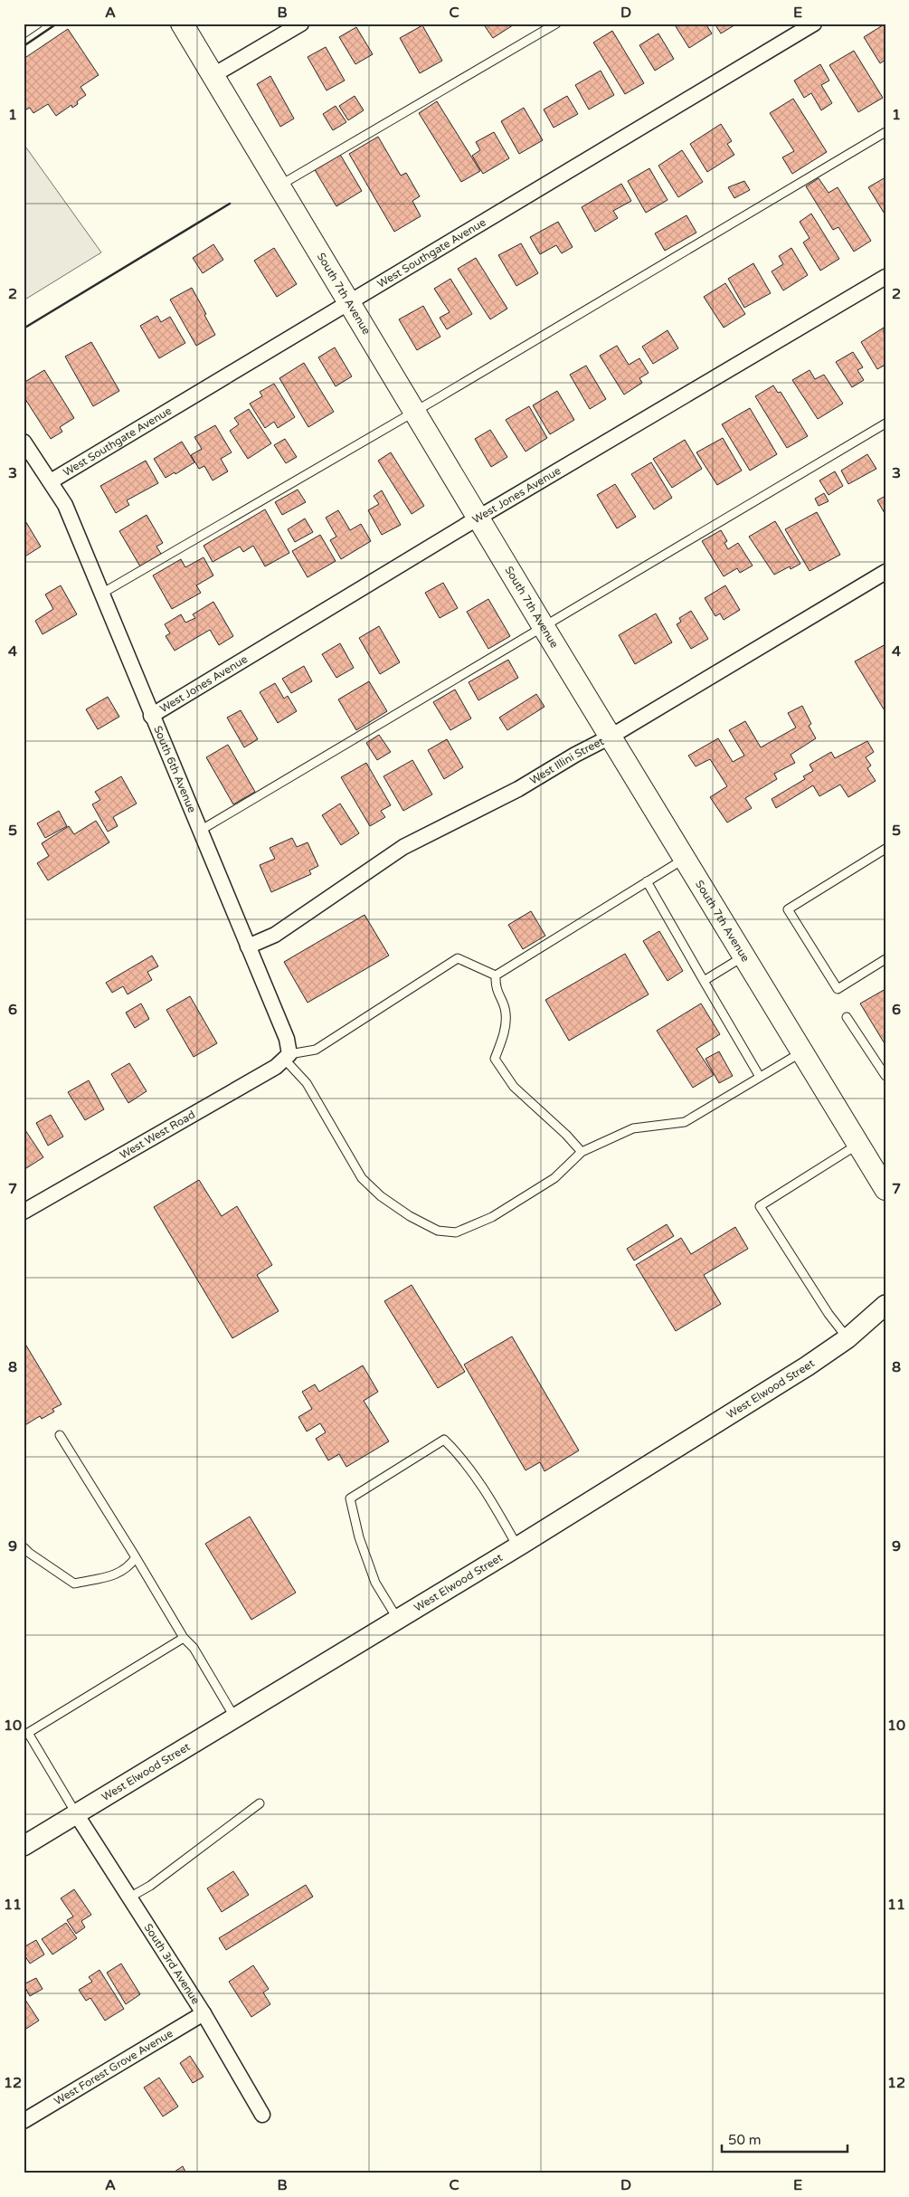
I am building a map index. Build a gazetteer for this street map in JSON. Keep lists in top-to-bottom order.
{
  "streets": {
    "main road": ["South 7th Avenue"],
    "street": [
      "West Southgate Avenue",
      "West Jones Avenue",
      "West Illini Street",
      "South 6th Avenue",
      "West West Road",
      "West Elwood Street",
      "South 3rd Avenue",
      "West Forest Grove Avenue"
    ]
  },
  "crossings": [
    ["West Southgate Avenue", "South 7th Avenue"],
    ["West Southgate Avenue", "South 6th Avenue"],
    ["South 7th Avenue", "West Jones Avenue"],
    ["South 7th Avenue", "West Illini Street"],
    ["West Jones Avenue", "South 6th Avenue"],
    ["West Illini Street", "South 6th Avenue"],
    ["South 6th Avenue", "West West Road"],
    ["West Elwood Street", "South 3rd Avenue"],
    ["South 3rd Avenue", "West Forest Grove Avenue"]
  ],
  "scale_bar": "50 m",
  "grid": {
    "columns": [
      "A",
      "B",
      "C",
      "D",
      "E"
    ],
    "rows": [
      "1",
      "2",
      "3",
      "4",
      "5",
      "6",
      "7",
      "8",
      "9",
      "10",
      "11",
      "12"
    ]
  }
}
